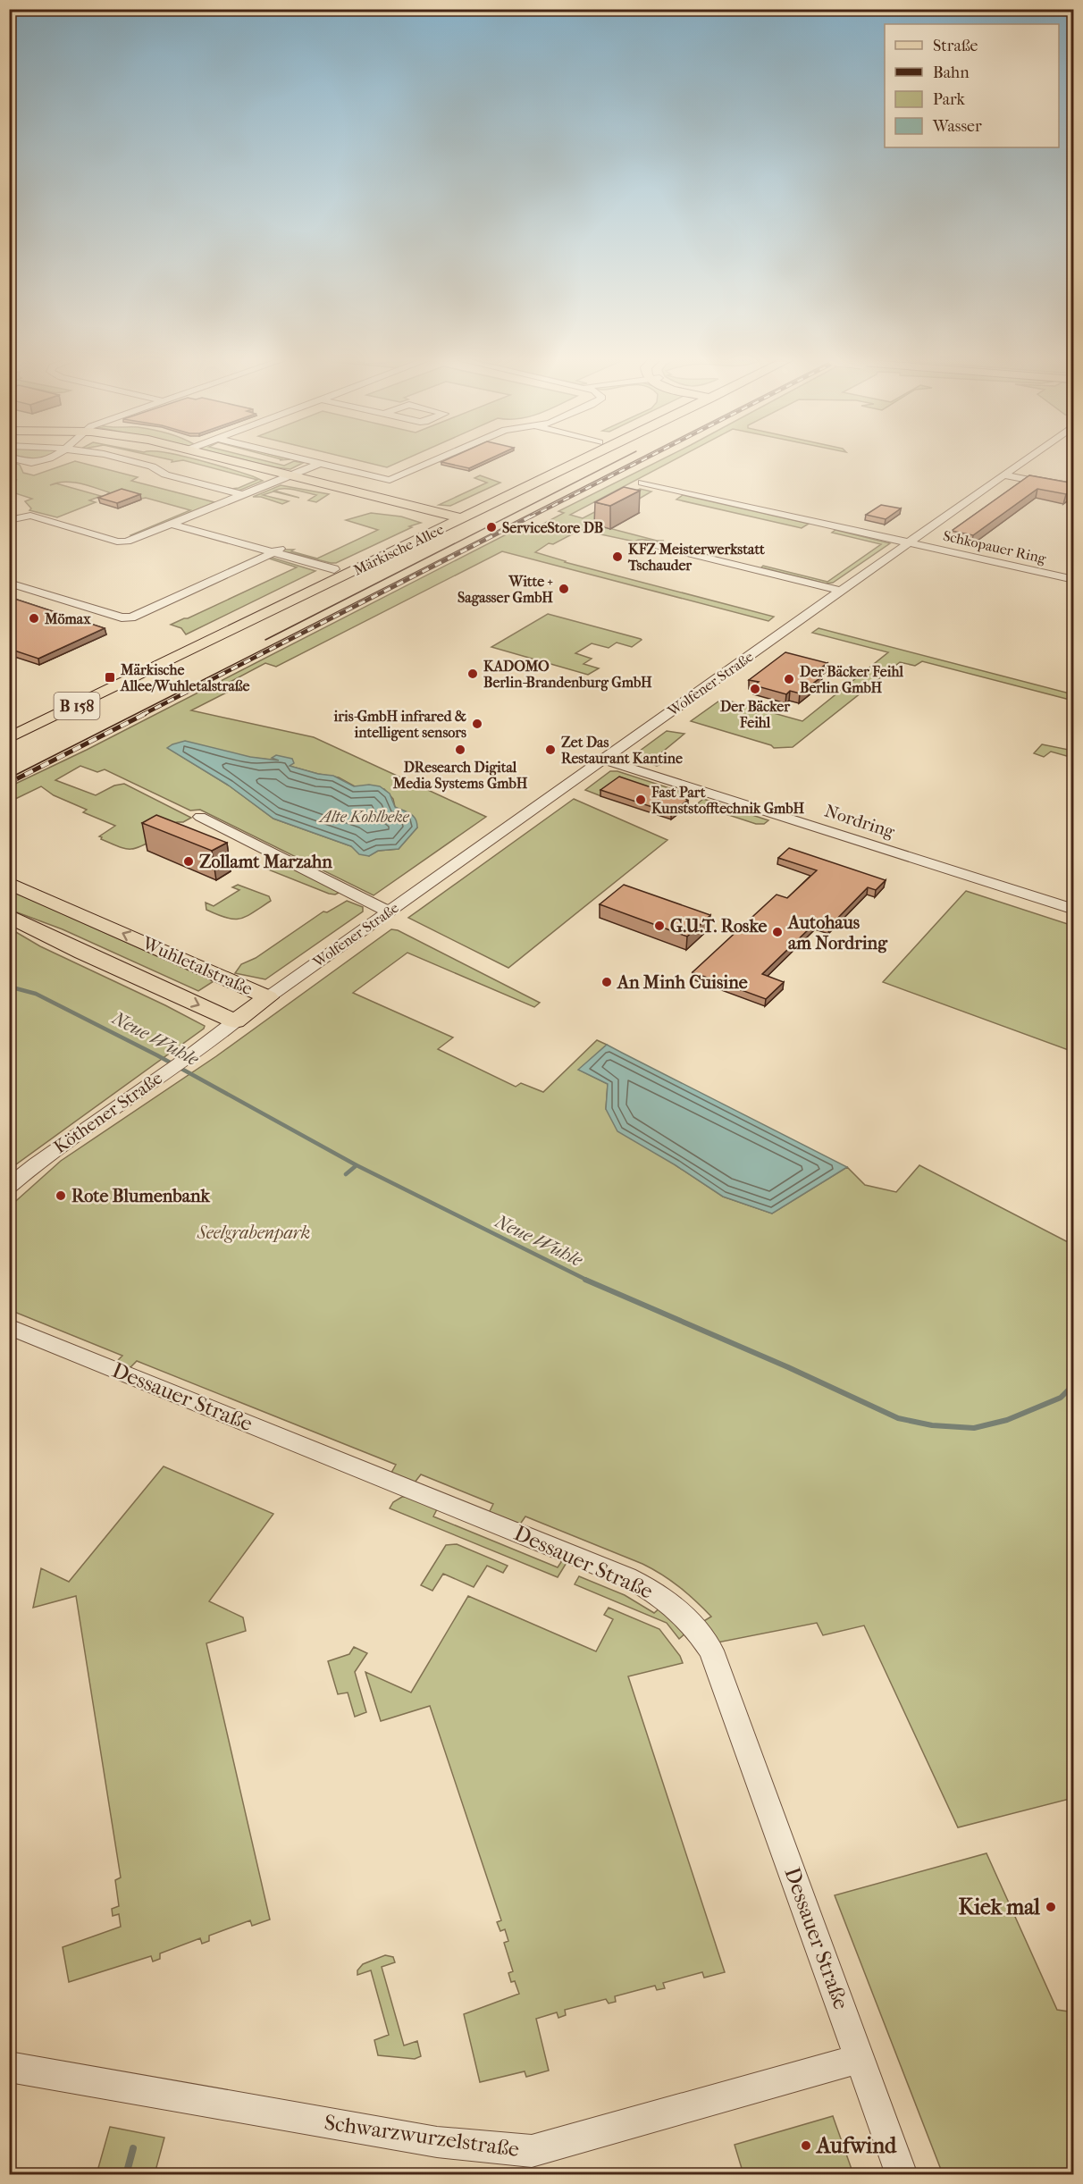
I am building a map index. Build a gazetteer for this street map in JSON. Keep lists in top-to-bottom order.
{
  "streets": {
    "main road": ["Märkische Allee", "B 158", "Wuhletalstraße"],
    "street": [
      "Schkopauer Ring",
      "Wolfener Straße",
      "Nordring",
      "Köthener Straße",
      "Dessauer Straße",
      "Schwarzwurzelstraße"
    ]
  },
  "crossings": [
    ["Schkopauer Ring", "Wolfener Straße"],
    ["Wolfener Straße", "Nordring"],
    ["Wolfener Straße", "Wuhletalstraße"],
    ["Wuhletalstraße", "Köthener Straße"],
    ["Dessauer Straße", "Schwarzwurzelstraße"]
  ],
  "water": ["Alte Kohlbeke", "Neue Wuhle"],
  "parks": ["Seelgrabenpark"],
  "places": {
    "other": [
      "ServiceStore DB",
      "KFZ Meisterwerkstatt Tschauder",
      "Witte + Sagasser GmbH",
      "Mömax",
      "KADOMO Berlin-Brandenburg GmbH",
      "Der Bäcker Feihl Berlin GmbH",
      "Der Bäcker Feihl",
      "iris-GmbH infrared & intelligent sensors",
      "DResearch Digital Media Systems GmbH",
      "Zet Das Restaurant Kantine",
      "Fast Part Kunststofftechnik GmbH",
      "Zollamt Marzahn",
      "G.U.T. Roske",
      "Autohaus am Nordring",
      "An Minh Cuisine",
      "Rote Blumenbank",
      "Kiek mal",
      "Aufwind"
    ],
    "transit": ["Märkische Allee/Wuhletalstraße"]
  },
  "legend": [
    "Straße",
    "Bahn",
    "Park",
    "Wasser"
  ]
}
